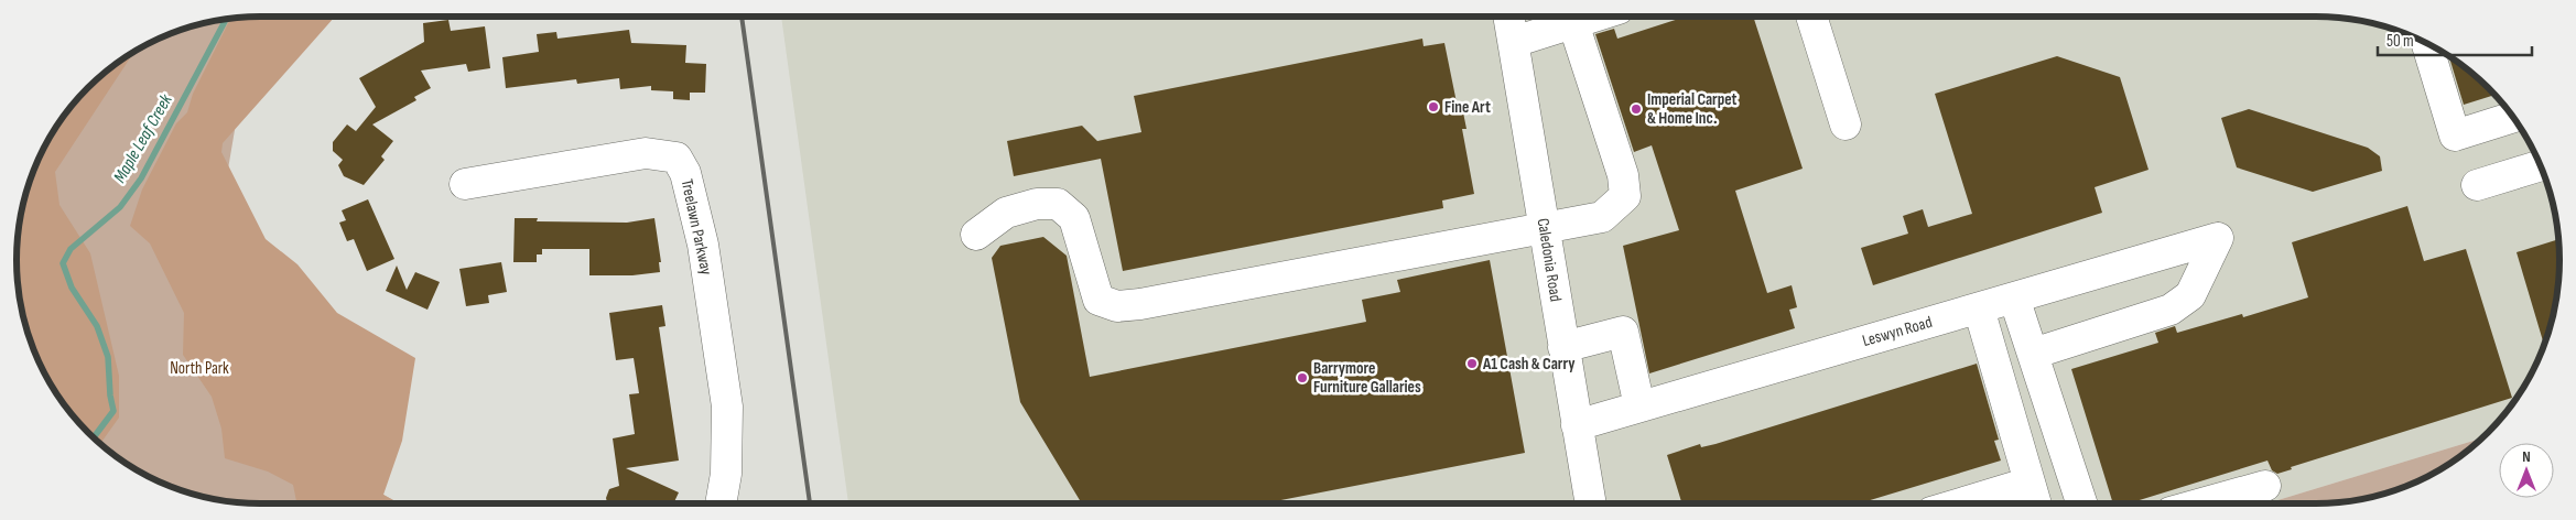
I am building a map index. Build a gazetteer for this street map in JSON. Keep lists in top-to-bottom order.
{
  "streets": {
    "street": ["Treelawn Parkway", "Caledonia Road", "Leswyn Road"]
  },
  "crossings": [
    ["Caledonia Road", "Leswyn Road"]
  ],
  "water": ["Maple Leaf Creek"],
  "parks": ["North Park"],
  "places": [
    "Fine Art",
    "Imperial Carpet & Home Inc.",
    "A1 Cash & Carry",
    "Barrymore Furniture Gallaries"
  ],
  "scale_bar": "50 m",
  "north": "top"
}
